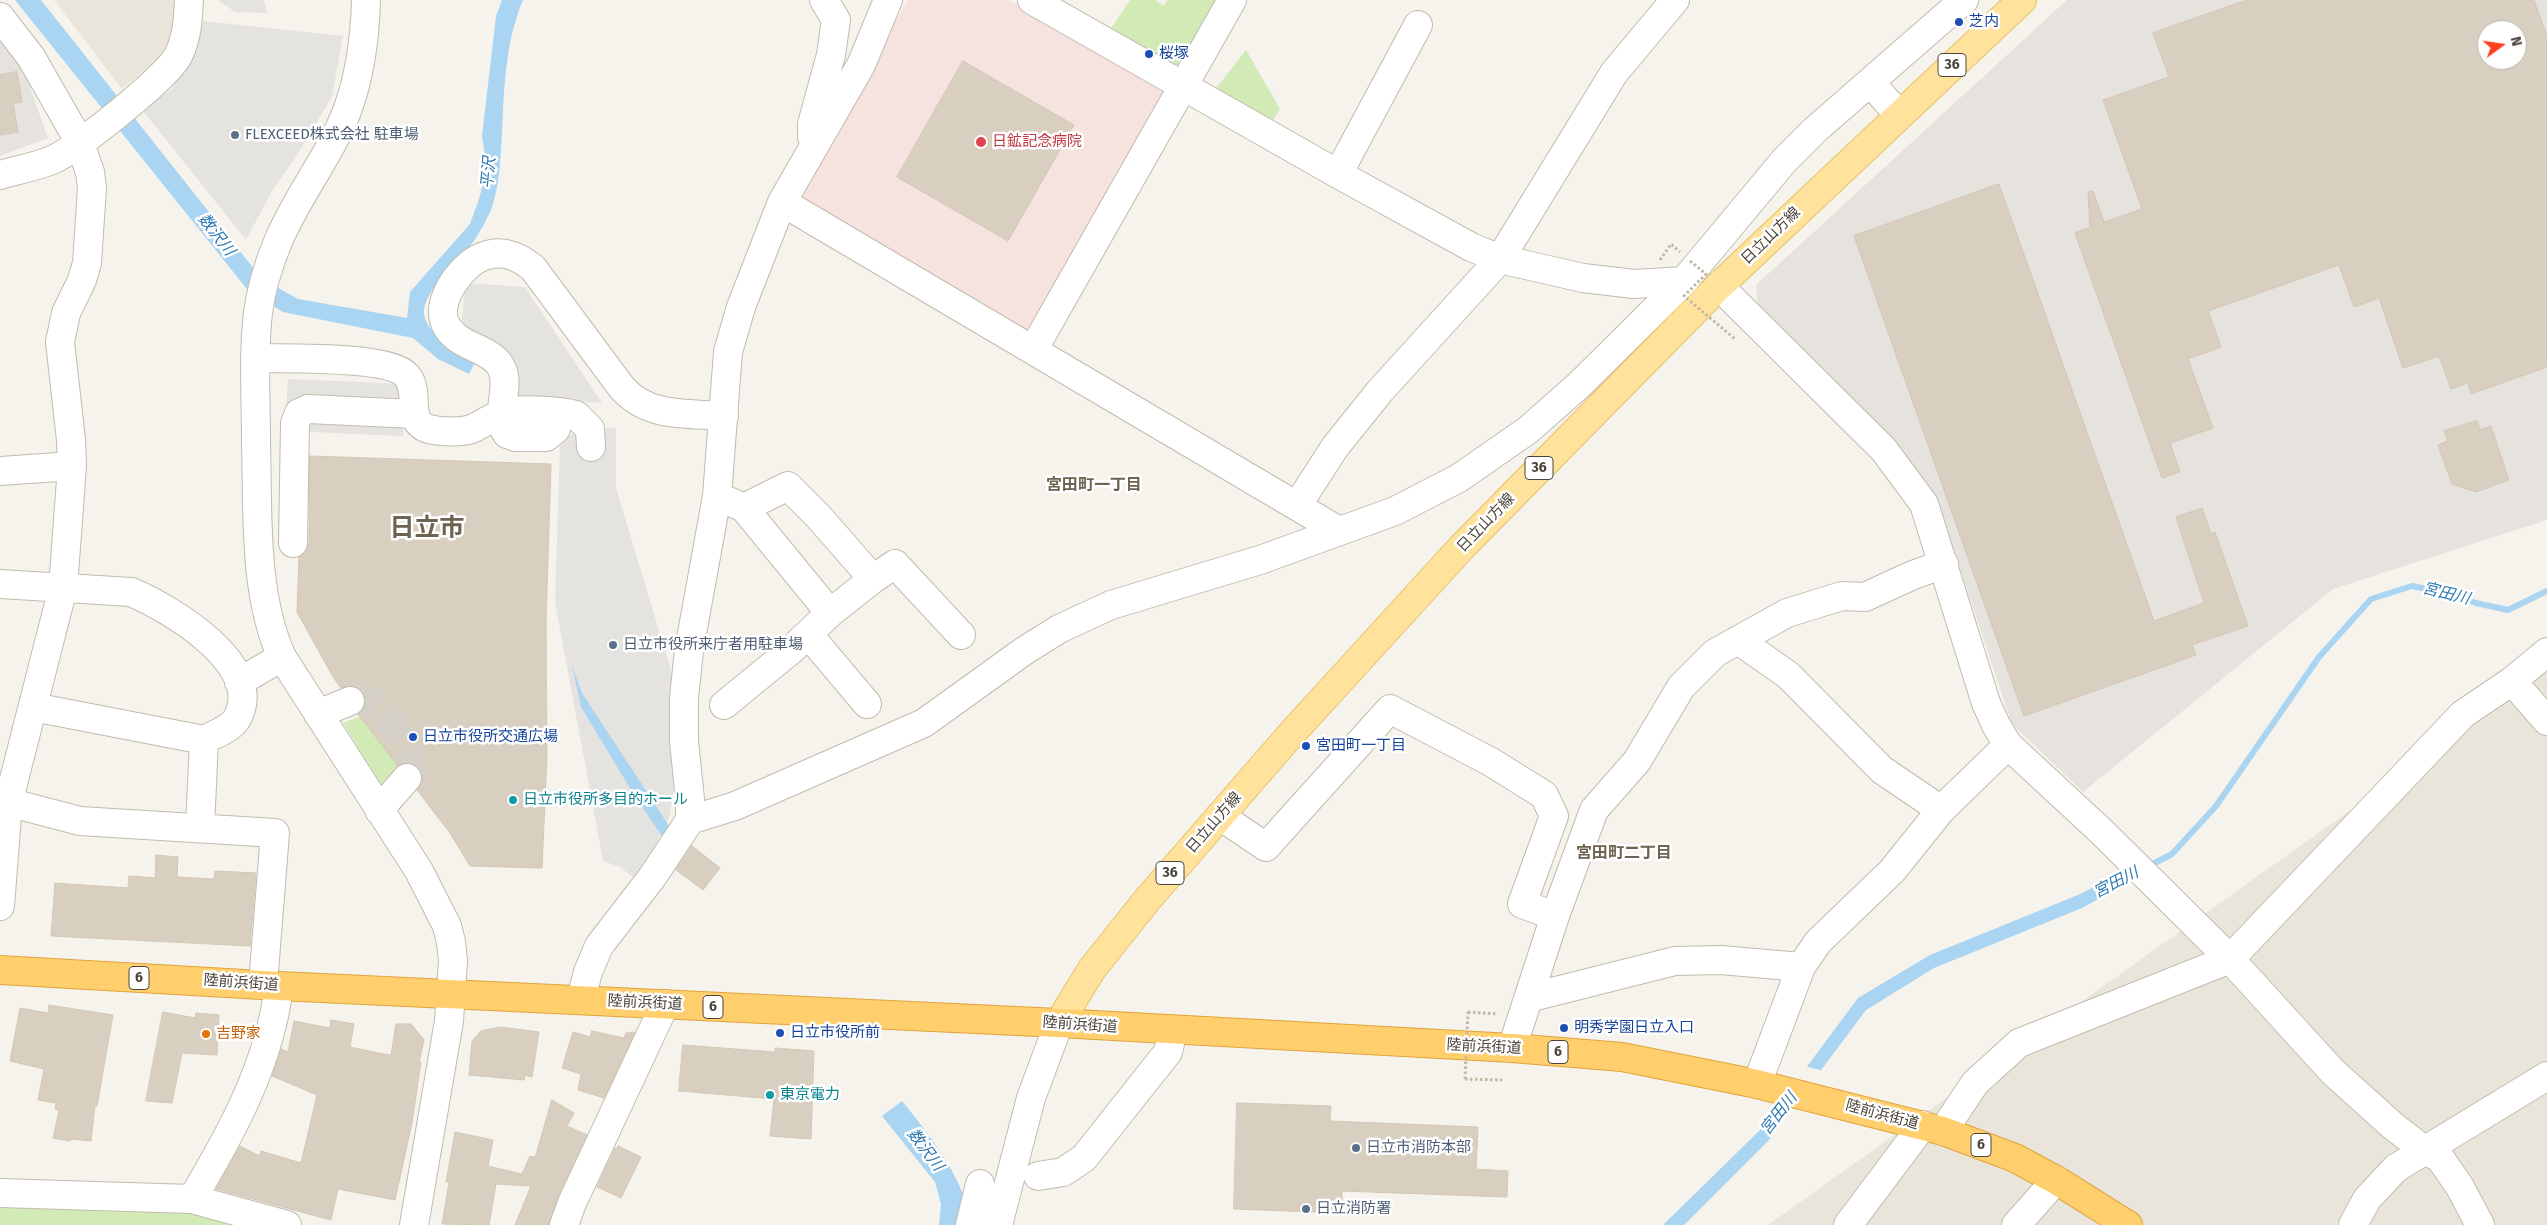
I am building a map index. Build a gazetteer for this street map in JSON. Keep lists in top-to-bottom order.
{
  "streets": {
    "highway": ["6", "陸前浜街道"],
    "main road": ["36", "日立山方線"]
  },
  "crossings": [
    ["日立山方線", "陸前浜街道"]
  ],
  "districts": ["宮田町一丁目", "日立市", "宮田町二丁目"],
  "water": ["平沢", "数沢川", "宮田川"],
  "places": [
    "芝内",
    "桜塚",
    "FLEXCEED株式会社 駐車場",
    "日鉱記念病院",
    "日立市役所来庁者用駐車場",
    "日立市役所交通広場",
    "宮田町一丁目",
    "日立市役所多目的ホール",
    "明秀学園日立入口",
    "日立市役所前",
    "吉野家",
    "東京電力",
    "日立市消防本部",
    "日立消防署"
  ],
  "north": "right"
}
